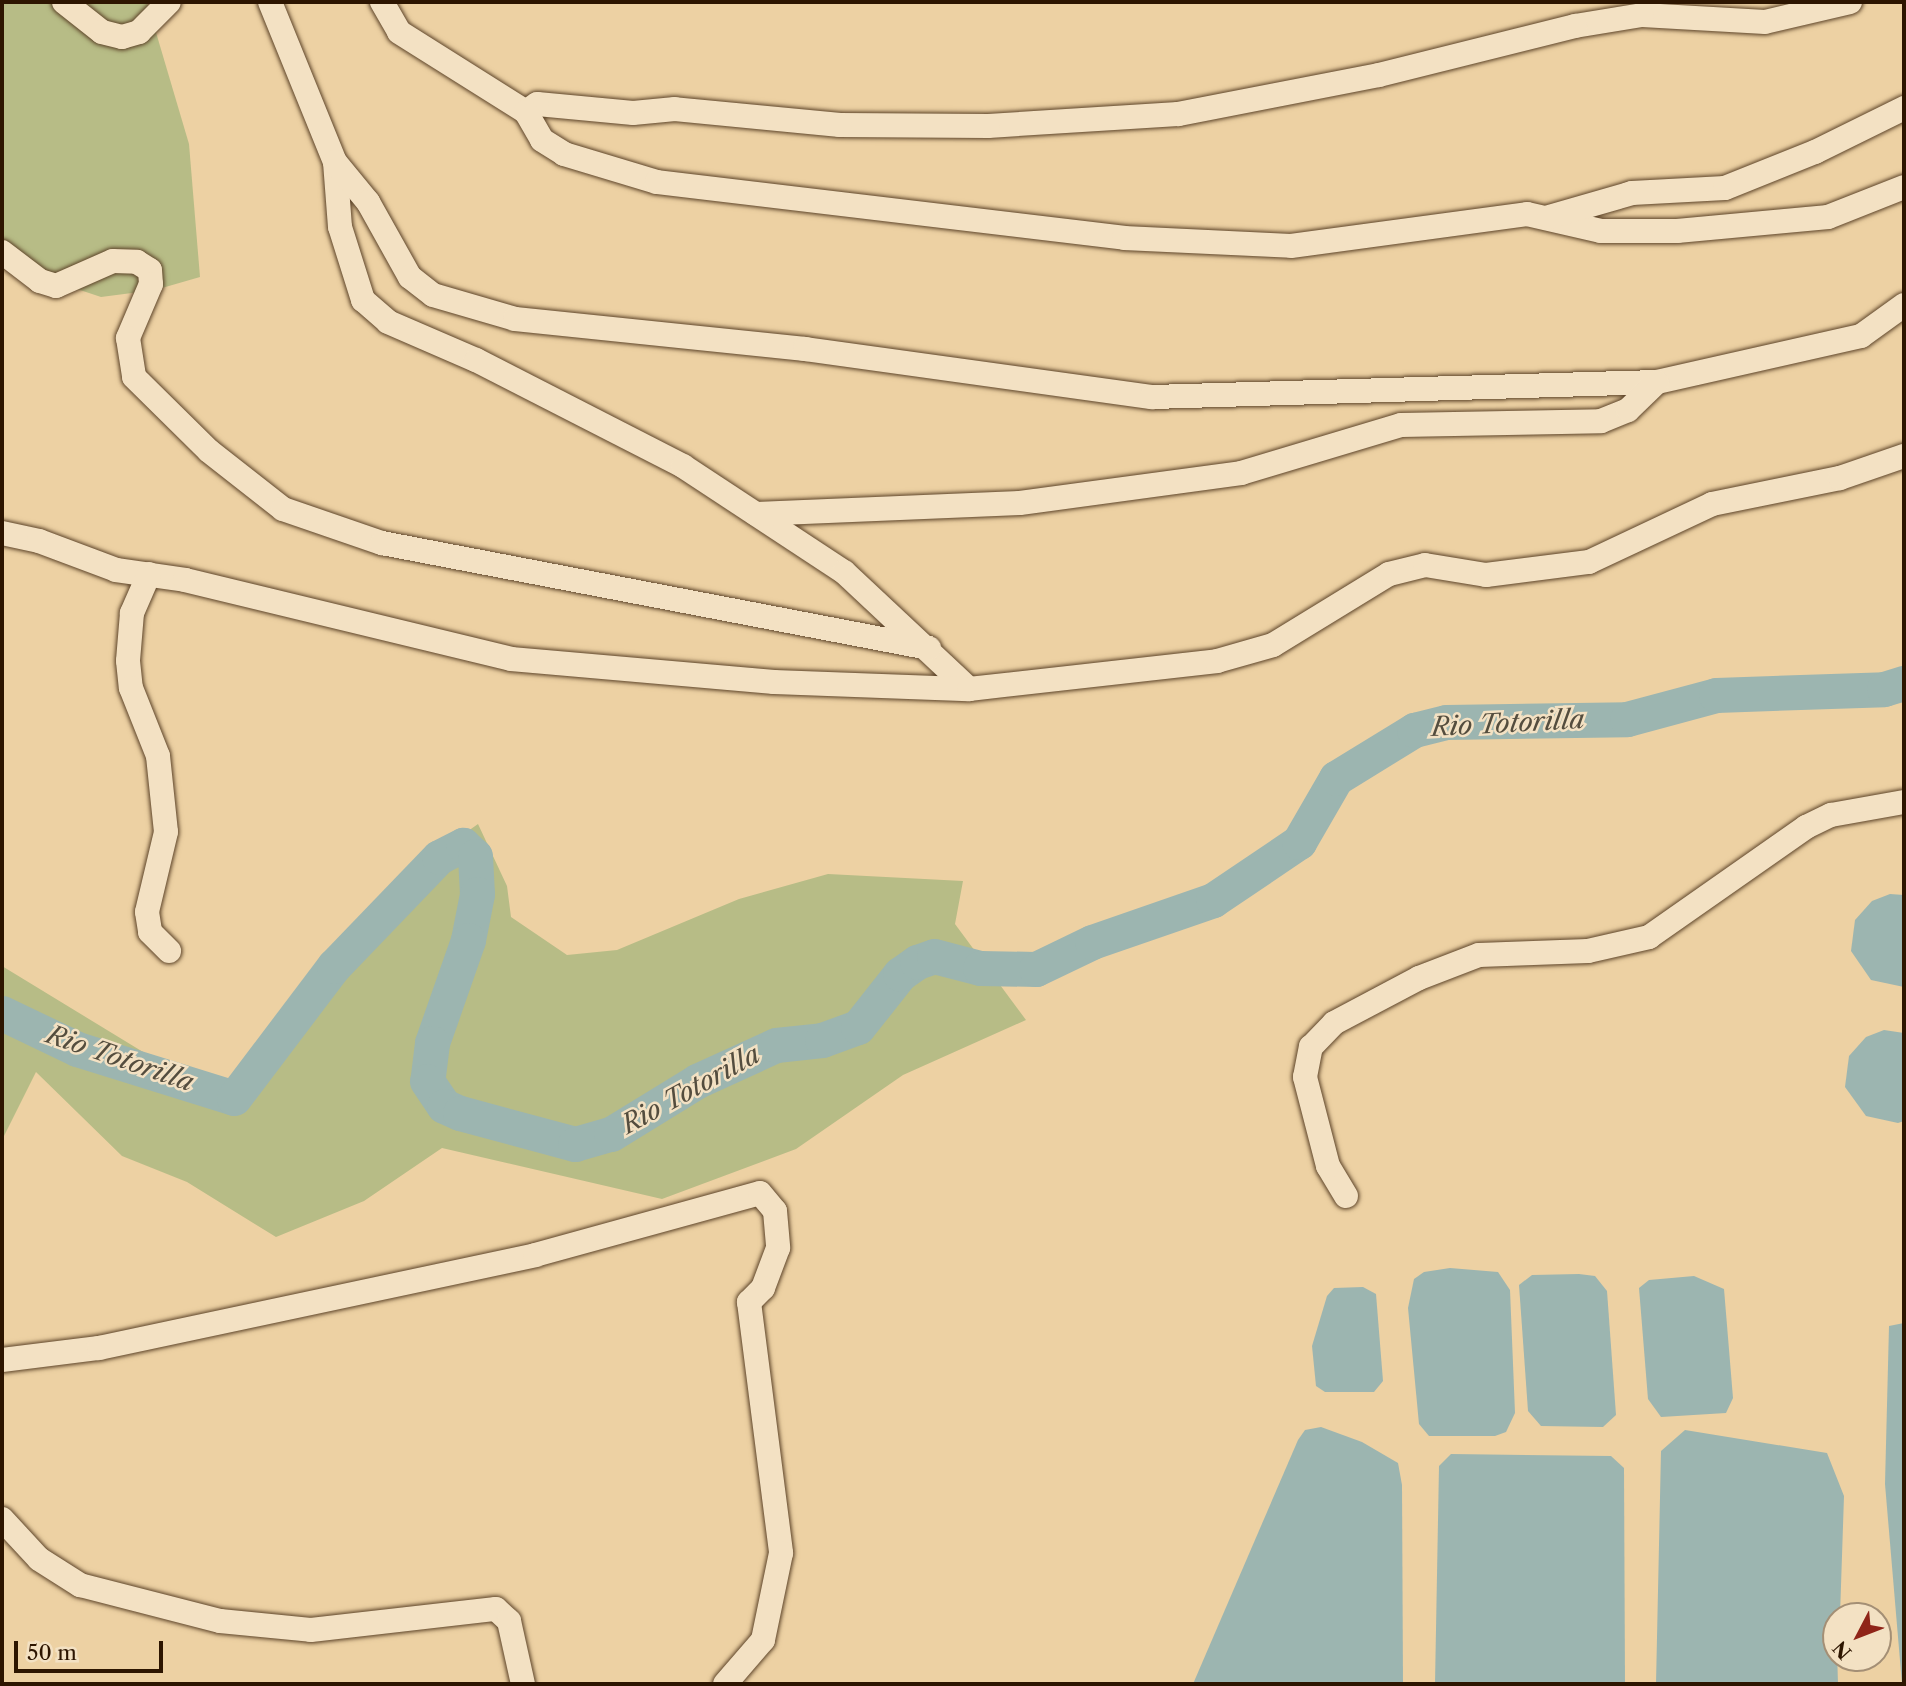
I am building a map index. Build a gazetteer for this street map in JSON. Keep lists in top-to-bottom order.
{
  "water": ["Rio Totorilla"],
  "scale_bar": "50 m",
  "north": "bottom left"
}
